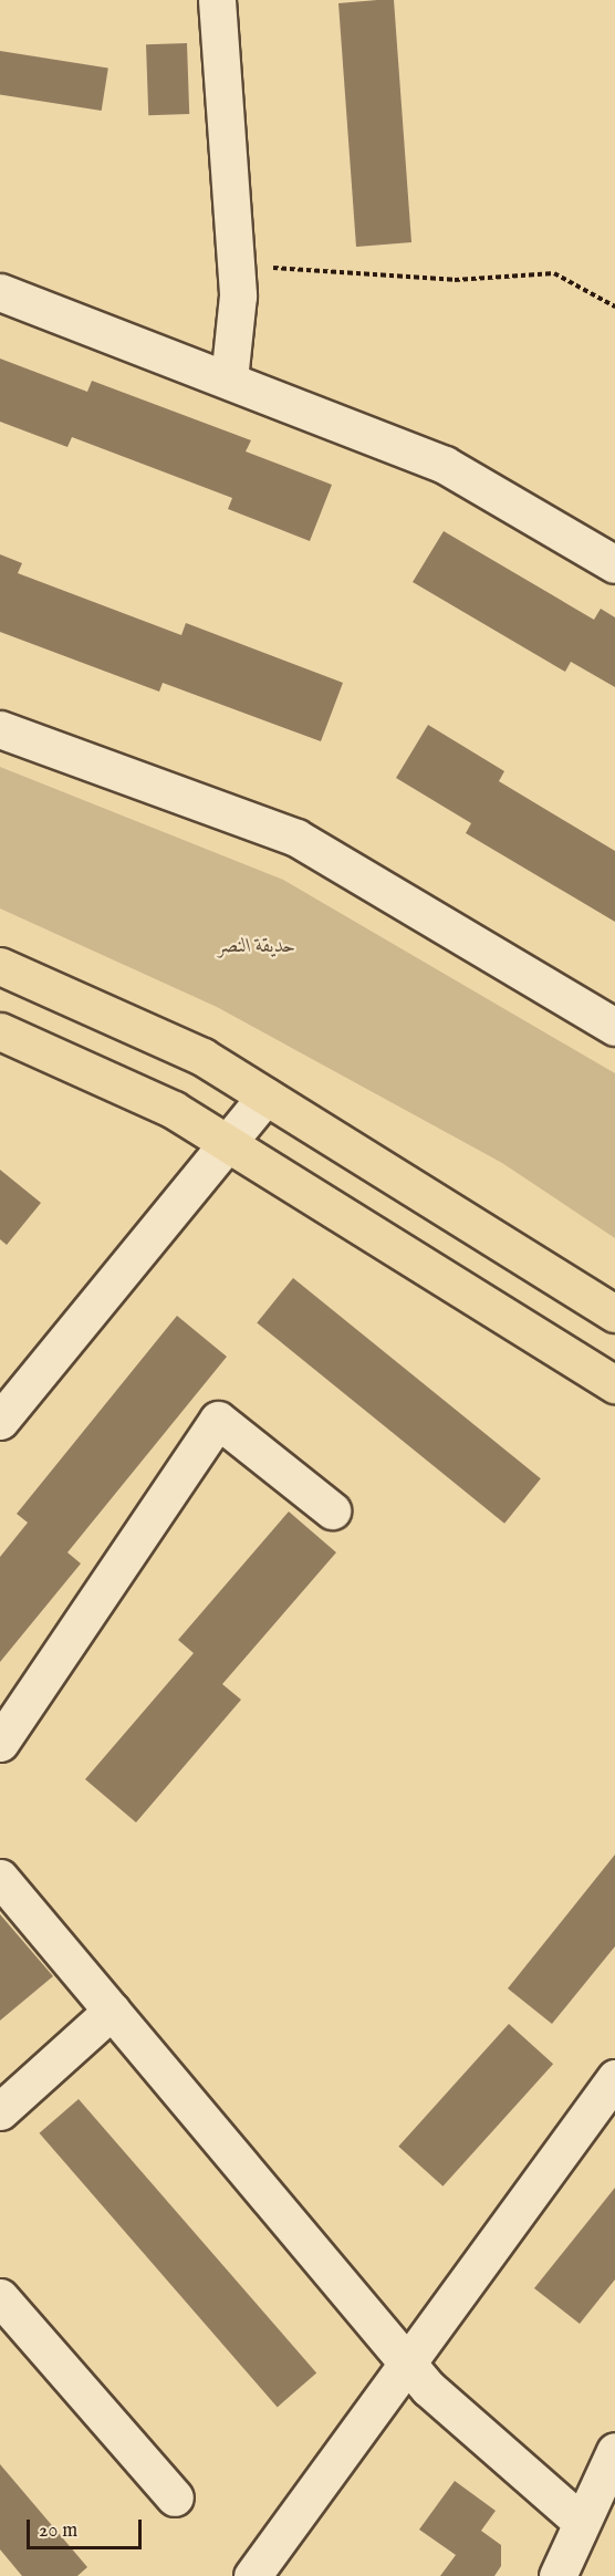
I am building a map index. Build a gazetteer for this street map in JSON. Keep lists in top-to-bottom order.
{
  "parks": ["حديقة النصر"],
  "scale_bar": "20 m"
}
